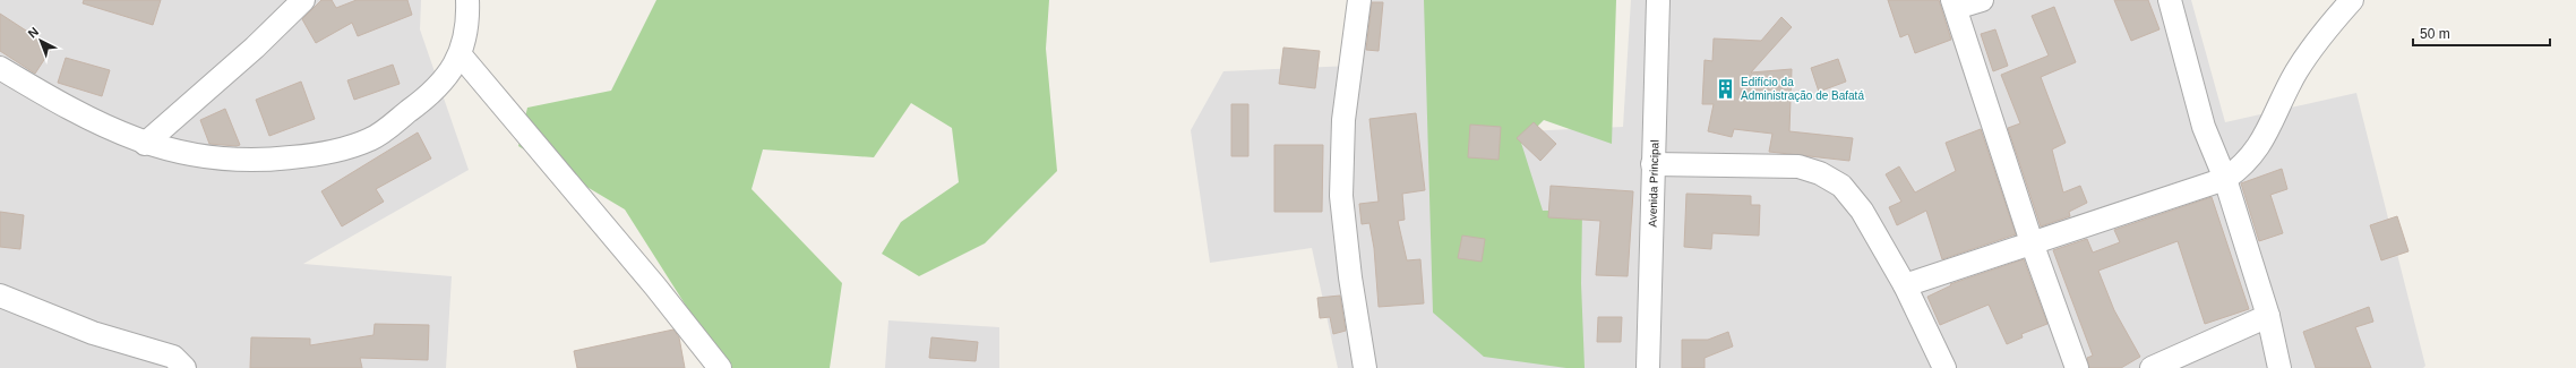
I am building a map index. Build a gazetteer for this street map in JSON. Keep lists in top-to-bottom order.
{
  "streets": {
    "street": ["Avenida Principal"]
  },
  "places": {
    "building": ["Edifício da Administração de Bafatá"]
  },
  "scale_bar": "50 m",
  "north": "top left"
}
